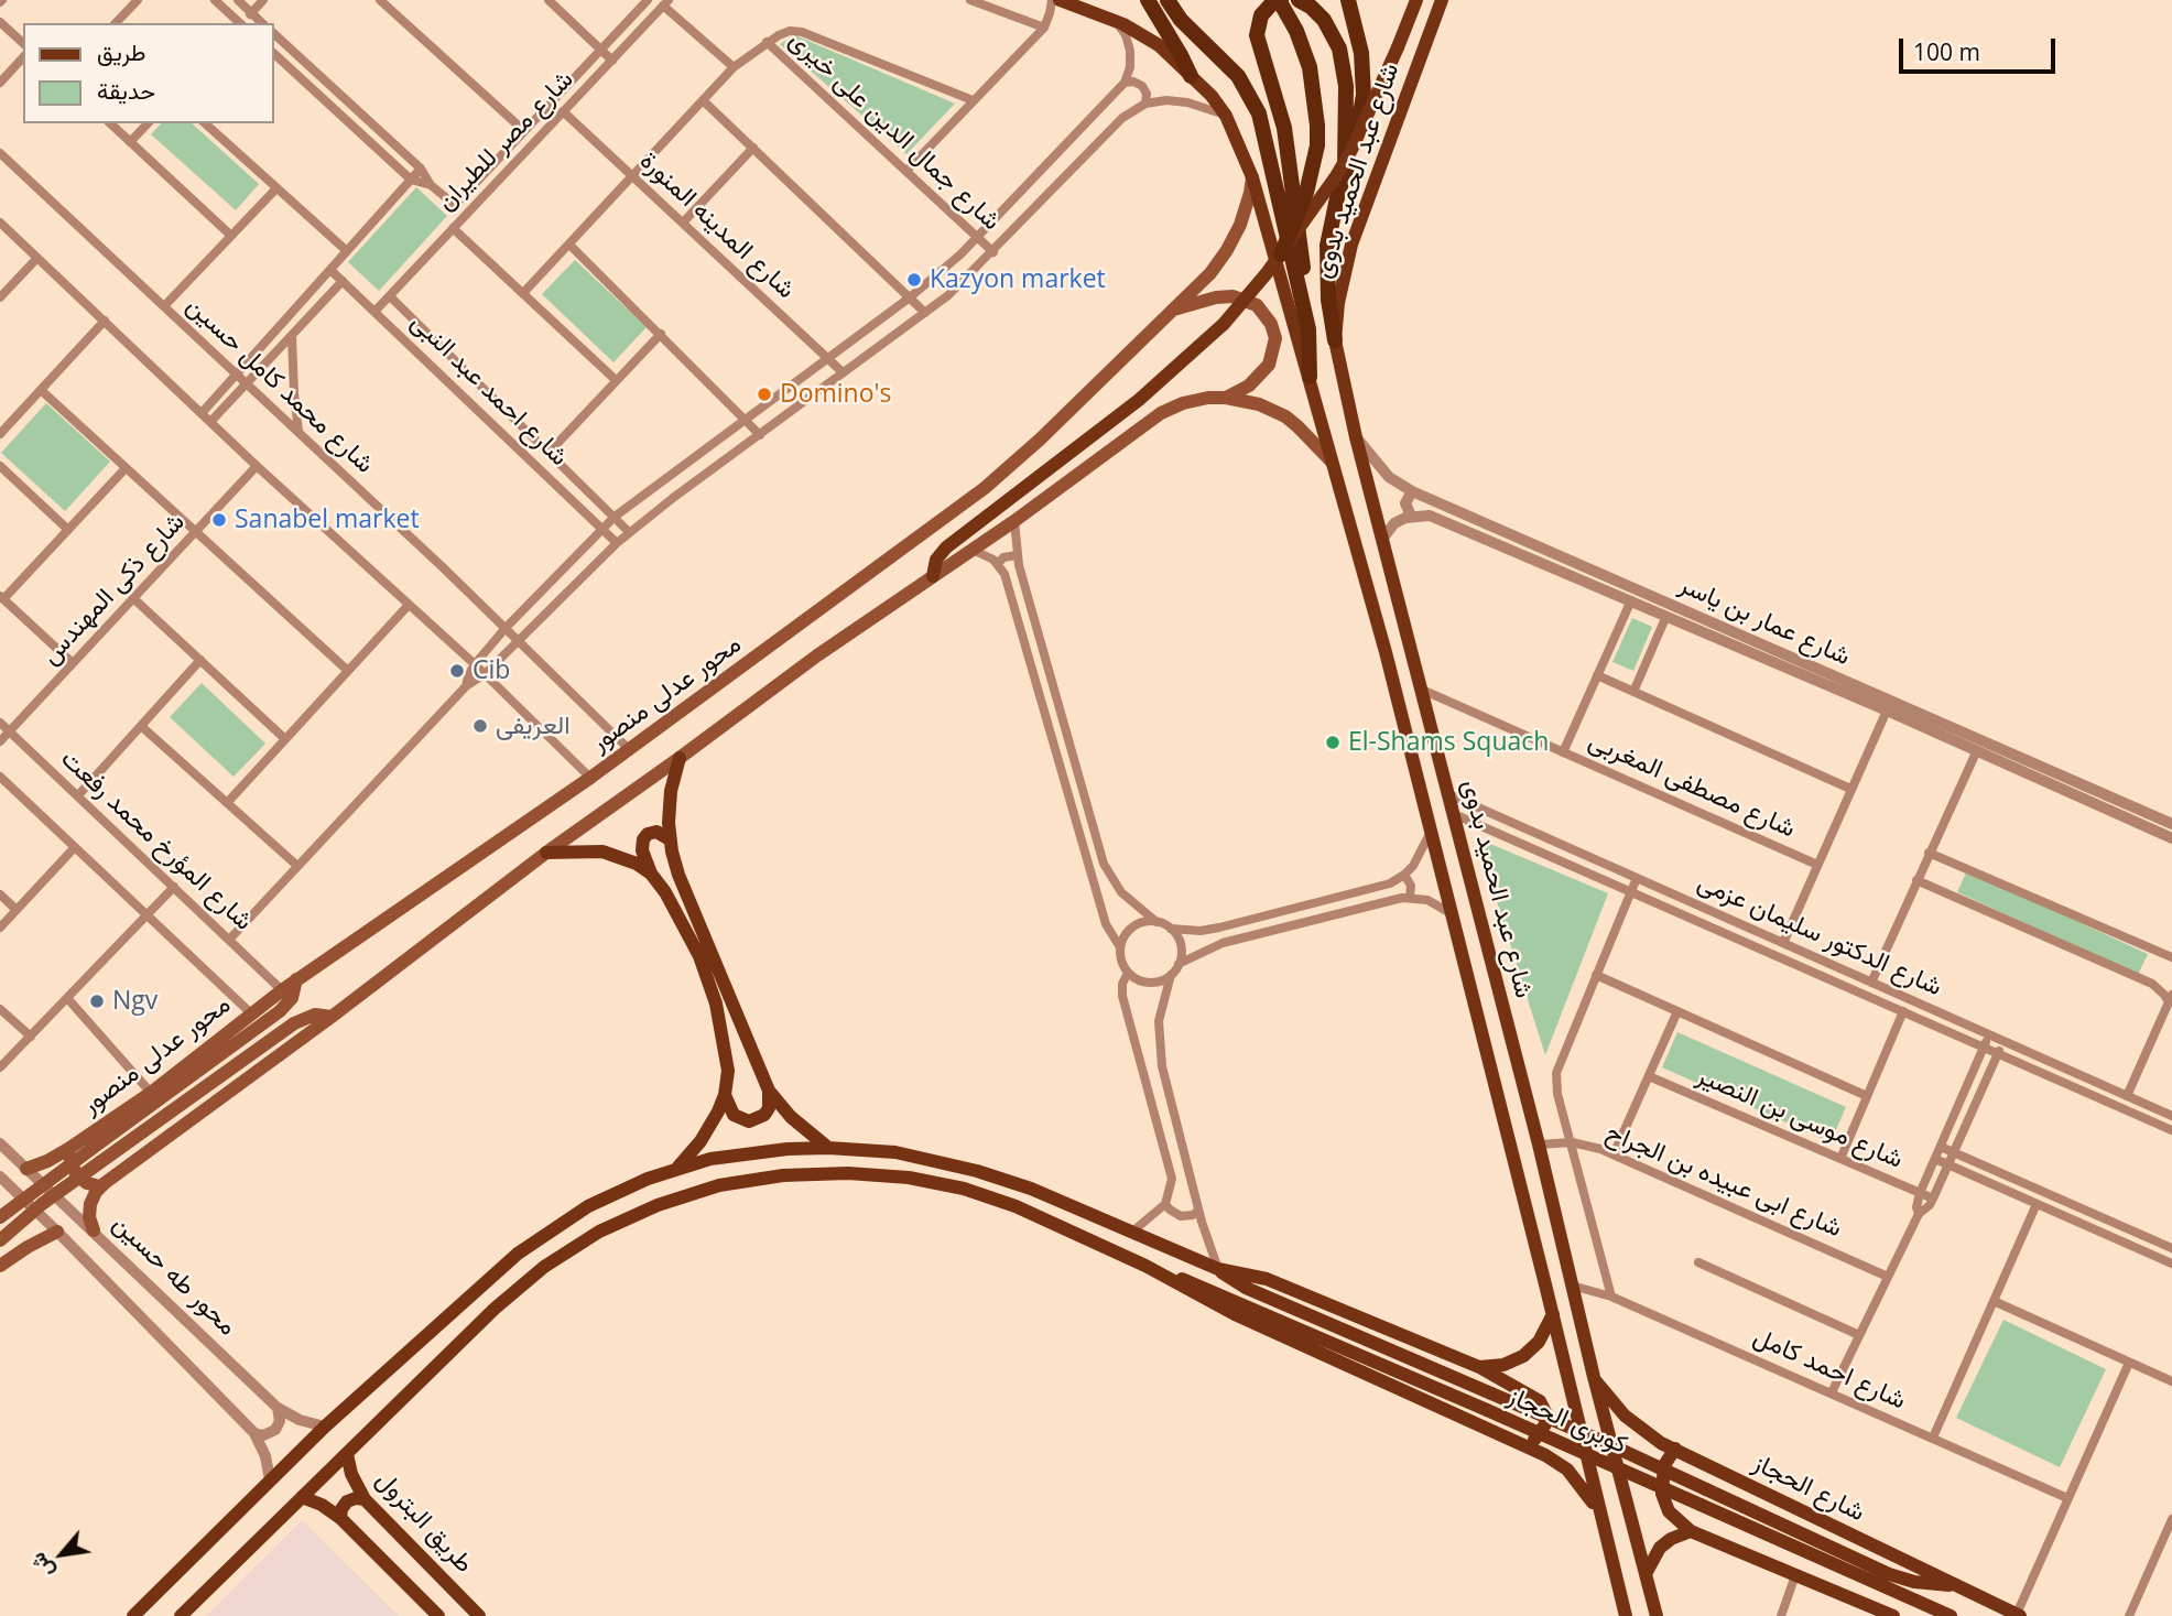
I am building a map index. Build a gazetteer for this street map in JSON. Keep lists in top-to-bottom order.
{
  "streets": {
    "main road": [
      "شارع عبد الحميد بدوى",
      "محور عدلى منصور",
      "كوبرى الحجاز",
      "شارع الحجاز",
      "طريق البترول"
    ],
    "street": [
      "شارع جمال الدين على خيرى",
      "شارع مصر للطيران",
      "شارع المدينه المنورة",
      "شارع محمد كامل حسين",
      "شارع احمد عبد النبى",
      "شارع ذكى المهندس",
      "شارع عمار بن ياسر",
      "شارع مصطفى المغربى",
      "شارع المؤرخ محمد رفعت",
      "شارع الدكتور سليمان عزمى",
      "شارع موسى بن النصير",
      "شارع ابى عبيده بن الجراح",
      "محور طه حسين",
      "شارع احمد كامل"
    ]
  },
  "crossings": [
    ["شارع مصر للطيران", "شارع المدينه المنورة"],
    ["شارع مصر للطيران", "شارع احمد عبد النبى"],
    ["شارع عبد الحميد بدوى", "شارع عمار بن ياسر"],
    ["شارع عبد الحميد بدوى", "محور عدلى منصور"],
    ["شارع عبد الحميد بدوى", "شارع مصطفى المغربى"],
    ["شارع عبد الحميد بدوى", "شارع الدكتور سليمان عزمى"],
    ["شارع عبد الحميد بدوى", "شارع ابى عبيده بن الجراح"],
    ["شارع عبد الحميد بدوى", "شارع احمد كامل"],
    ["شارع عبد الحميد بدوى", "شارع الحجاز"],
    ["شارع محمد كامل حسين", "محور عدلى منصور"],
    ["شارع ذكى المهندس", "شارع المؤرخ محمد رفعت"],
    ["محور عدلى منصور", "شارع المؤرخ محمد رفعت"],
    ["محور عدلى منصور", "محور طه حسين"],
    ["كوبرى الحجاز", "شارع الحجاز"]
  ],
  "places": [
    "Kazyon market",
    "Domino's",
    "Sanabel market",
    "Cib",
    "العريفى",
    "El-Shams Squach",
    "Ngv"
  ],
  "legend": ["طريق", "حديقة"],
  "scale_bar": "100 m",
  "north": "bottom left"
}
